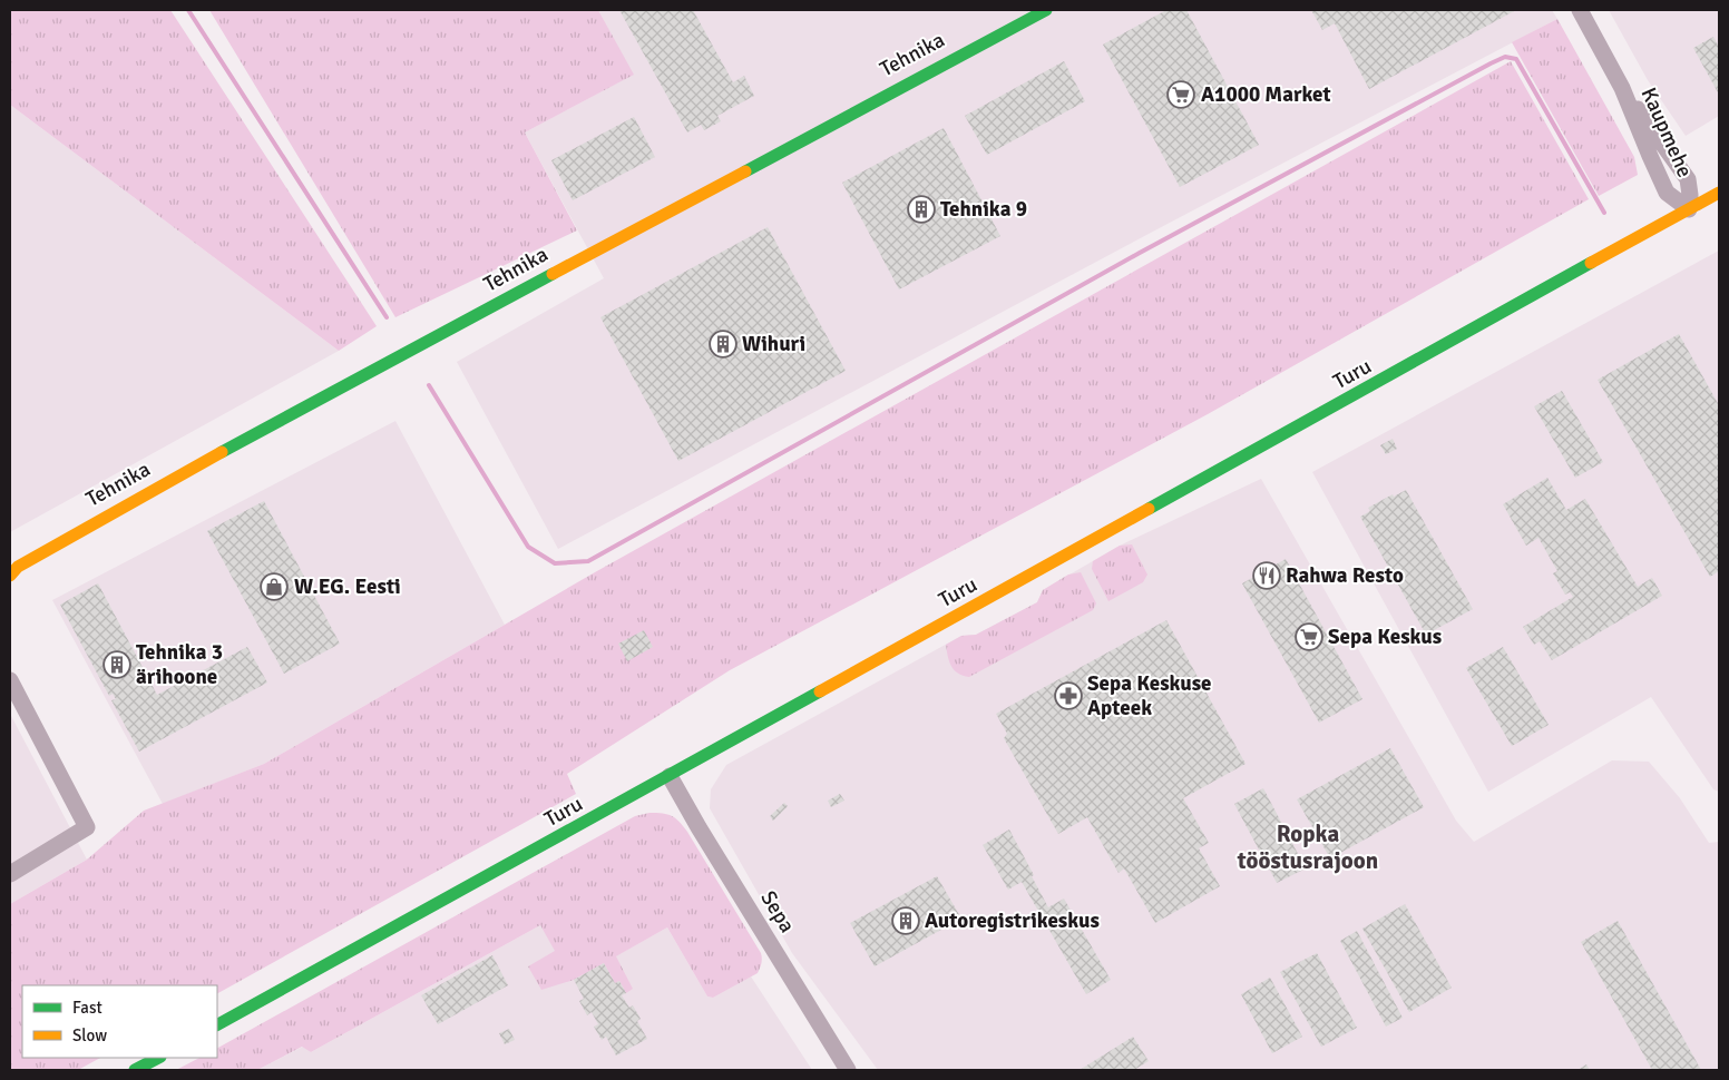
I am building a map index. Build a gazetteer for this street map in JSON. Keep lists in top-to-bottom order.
{
  "streets": {
    "main road": ["Tehnika", "Turu"],
    "street": ["Kaupmehe", "Sepa"]
  },
  "crossings": [
    ["Kaupmehe", "Turu"],
    ["Turu", "Sepa"]
  ],
  "districts": ["Ropka tööstusrajoon"],
  "places": {
    "supermarket": ["A1000 Market", "Sepa Keskus"],
    "building": [
      "Tehnika 9",
      "Wihuri",
      "Tehnika 3 ärihoone",
      "Autoregistrikeskus"
    ],
    "restaurant": ["Rahwa Resto"],
    "shop": ["W.EG. Eesti"],
    "pharmacy": ["Sepa Keskuse Apteek"]
  },
  "legend": ["Fast", "Slow"]
}
